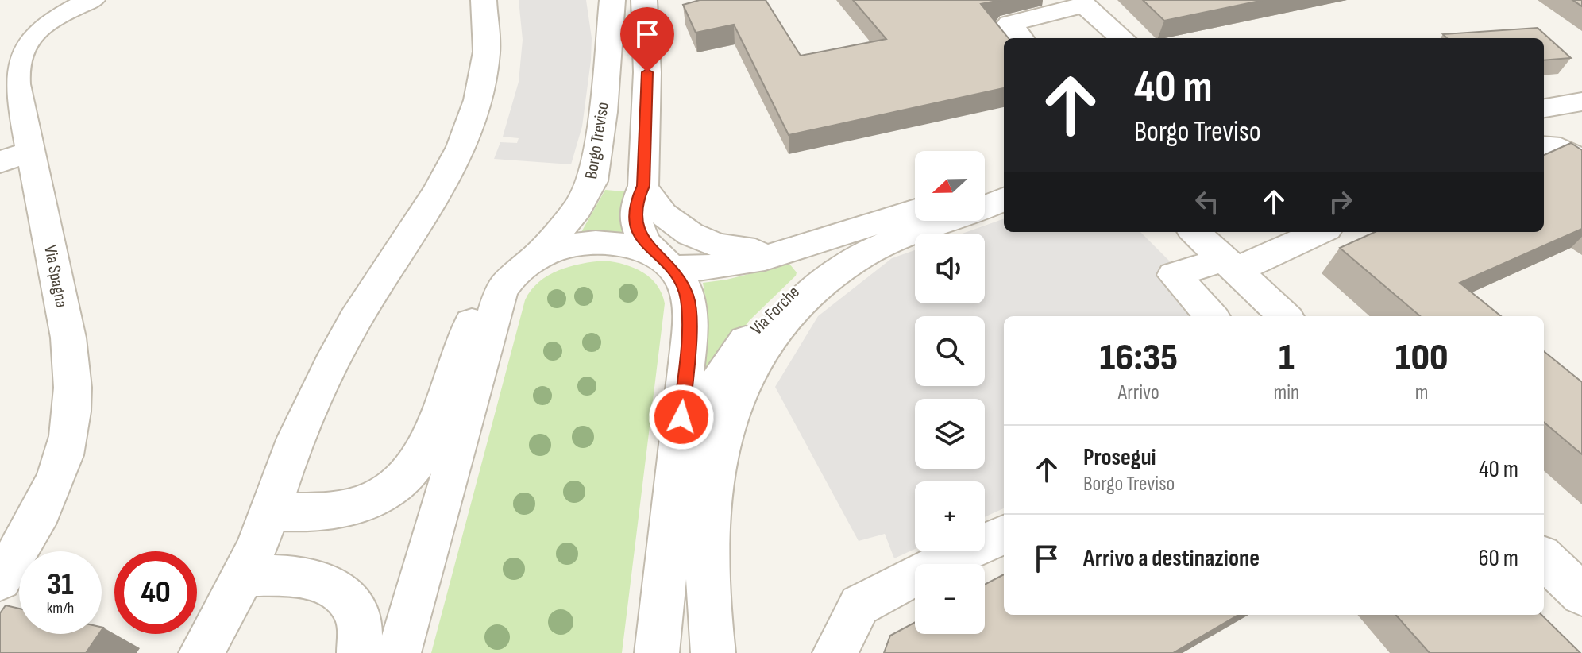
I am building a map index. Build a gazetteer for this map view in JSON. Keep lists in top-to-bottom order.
{
  "streets": {
    "street": ["Borgo Treviso", "Via Spagna", "Via Forche"]
  },
  "north": "left",
  "page": {
    "turn": ["40 m", "Borgo Treviso"],
    "map_buttons": ["+", "−"],
    "eta": [
      "16:35",
      "Arrivo",
      "1",
      "min",
      "100",
      "m"
    ],
    "list": [
      {
        "name": "Prosegui",
        "note": "Borgo Treviso",
        "value": "40 m"
      },
      {
        "name": "Arrivo a destinazione",
        "value": "60 m"
      }
    ],
    "speed": "31 km/h",
    "limit": "40"
  }
}
